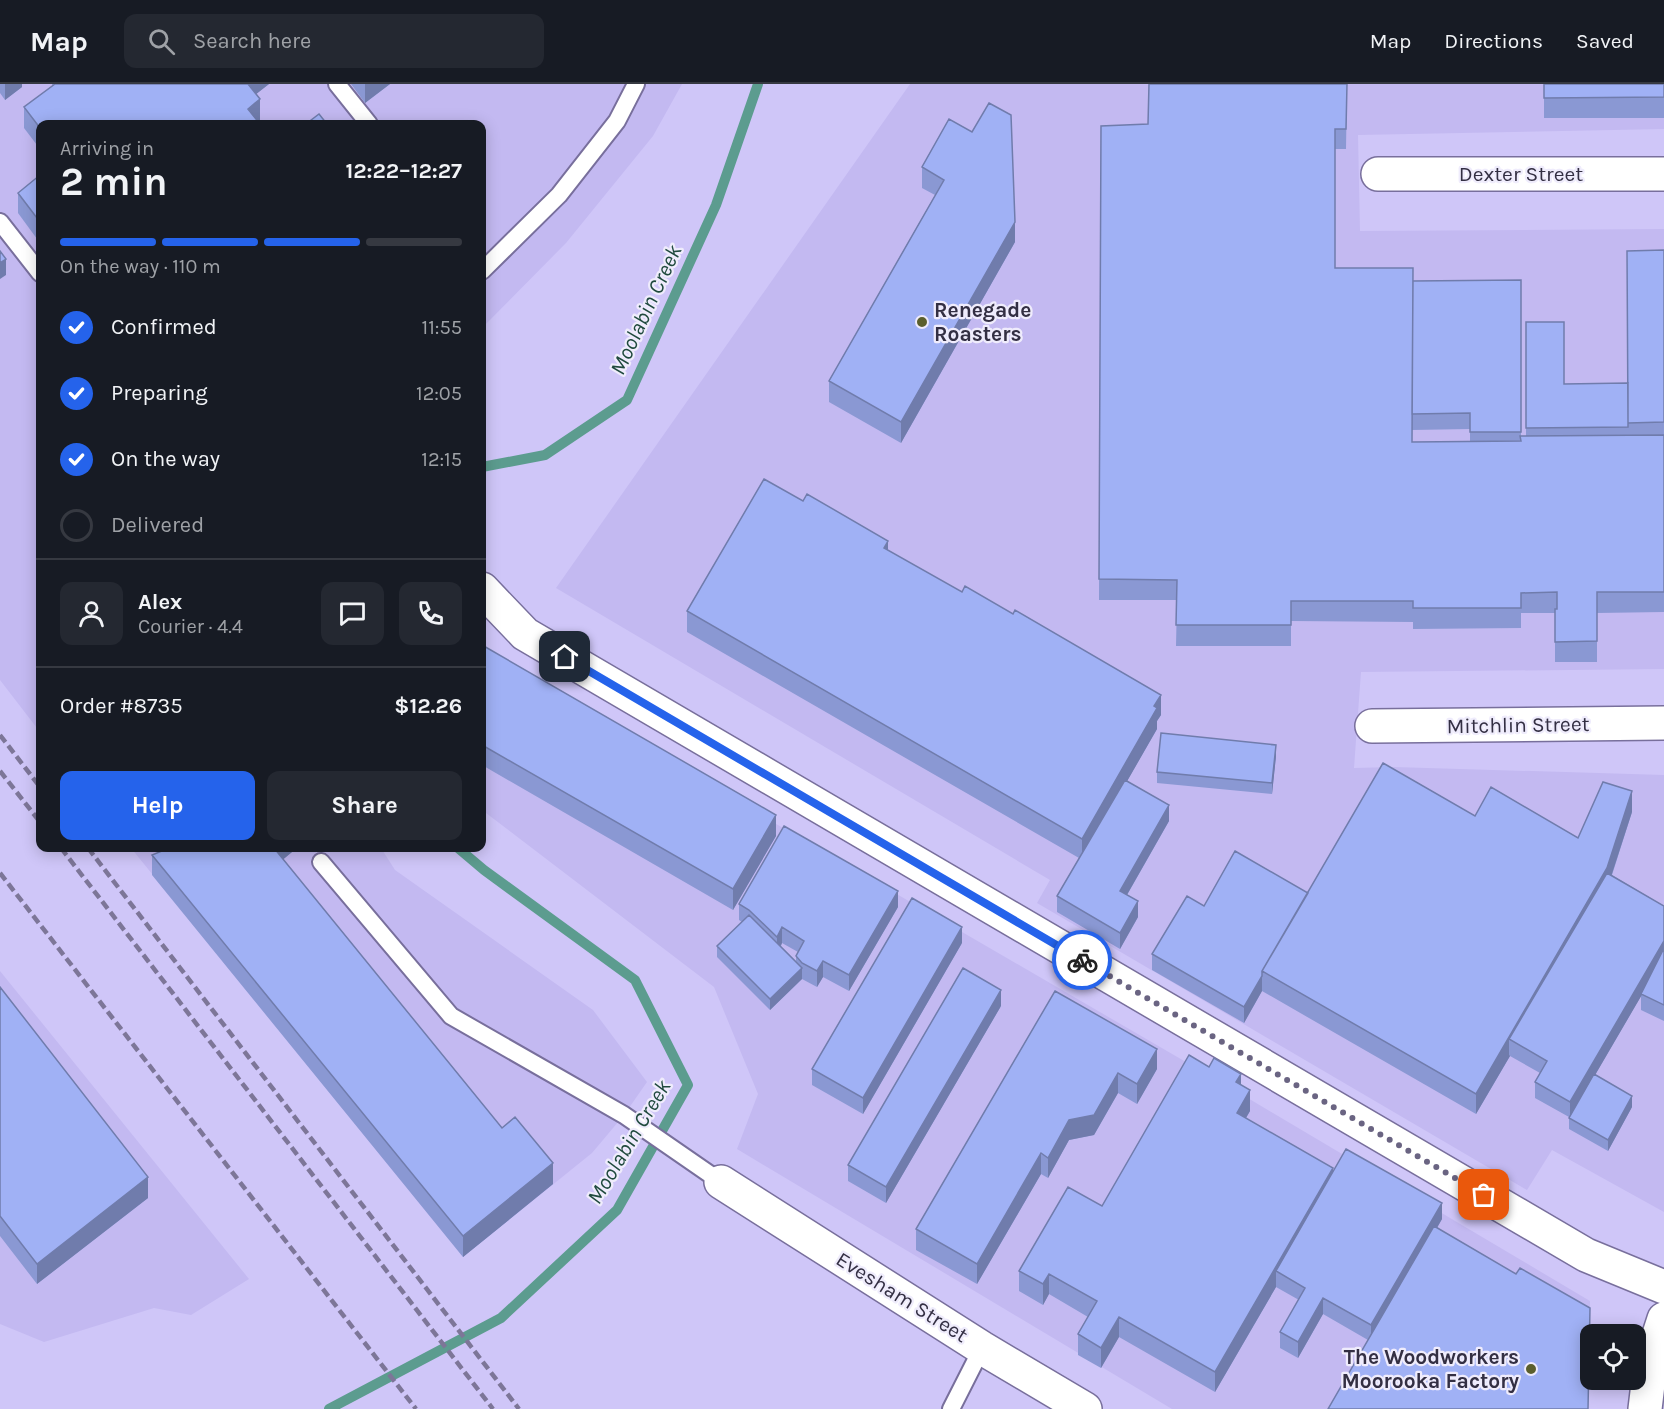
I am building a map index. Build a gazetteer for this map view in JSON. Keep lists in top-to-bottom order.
{
  "streets": {
    "street": ["Dexter Street", "Mitchlin Street", "Evesham Street"]
  },
  "water": ["Moolabin Creek"],
  "places": ["Renegade Roasters", "The Woodworkers Moorooka Factory"],
  "page": {
    "header": "Map",
    "search": "Search here",
    "nav": ["Map", "Directions", "Saved"],
    "heading": ["2 min", "Arriving in", "12:22–12:27"],
    "panel": [
      "Alex",
      "Courier · 4.4",
      "Order #8735",
      "$12.26"
    ],
    "bar": "On the way · 110 m",
    "list": [
      ["Confirmed", "11:55"],
      ["Preparing", "12:05"],
      ["On the way", "12:15"],
      "Delivered"
    ],
    "buttons": ["Help", "Share"]
  }
}
